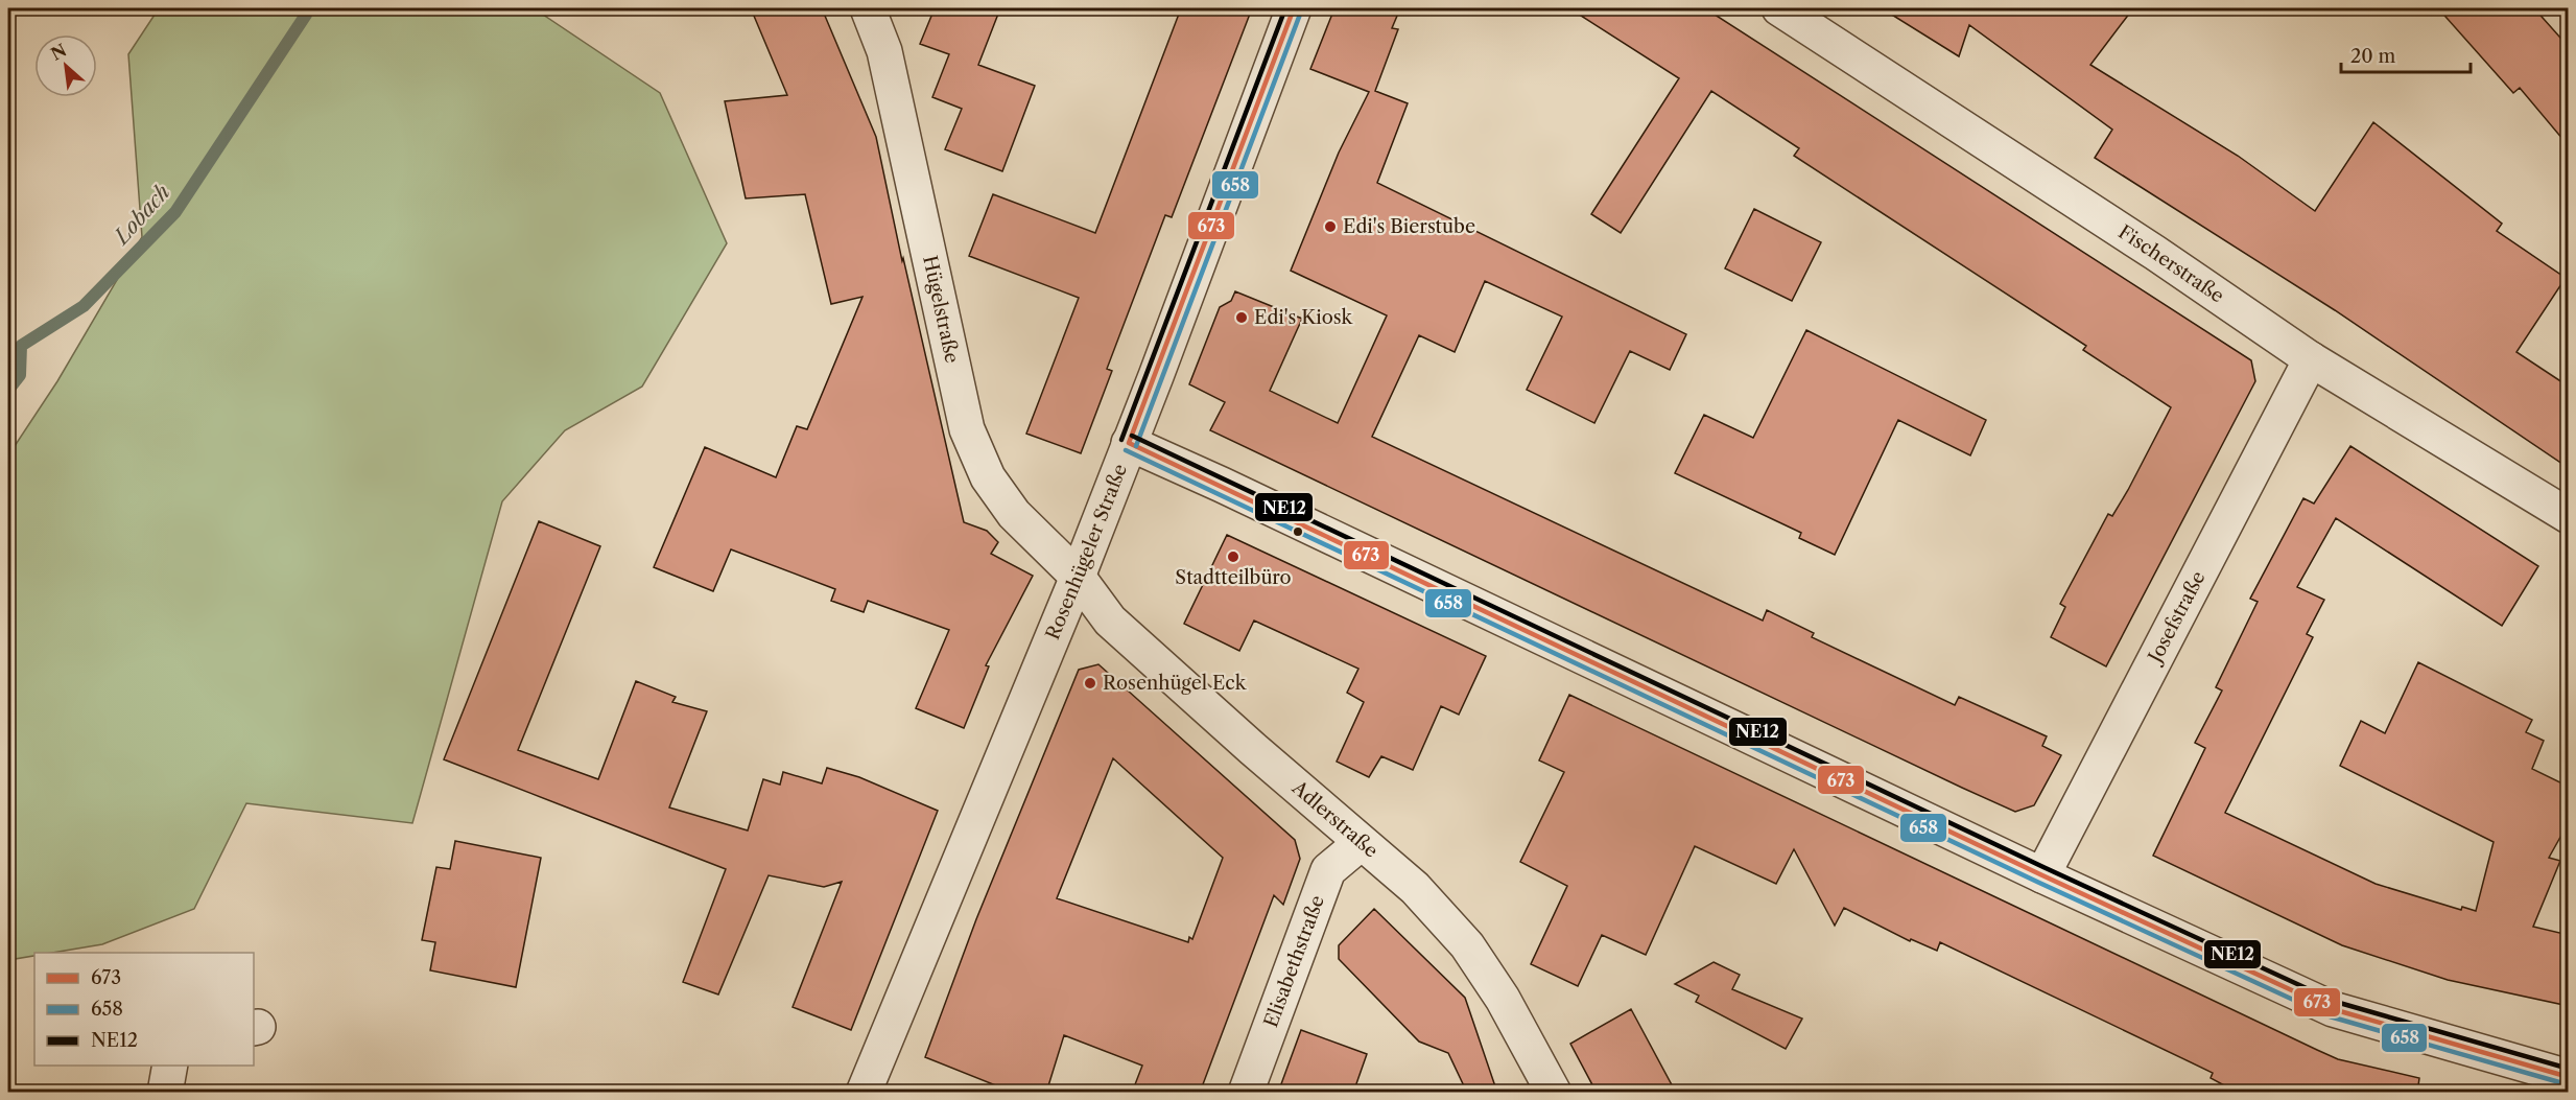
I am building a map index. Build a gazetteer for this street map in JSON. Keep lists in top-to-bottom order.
{
  "streets": {
    "street": [
      "Fischerstraße",
      "Hügelstraße",
      "Rosenhügeler Straße",
      "Josefstraße",
      "Adlerstraße",
      "Elisabethstraße"
    ]
  },
  "crossings": [
    ["Fischerstraße", "Josefstraße"],
    ["Hügelstraße", "Rosenhügeler Straße"],
    ["Hügelstraße", "Adlerstraße"],
    ["Rosenhügeler Straße", "Adlerstraße"],
    ["Adlerstraße", "Elisabethstraße"]
  ],
  "water": ["Lobach"],
  "places": [
    "Edi's Bierstube",
    "Edi's Kiosk",
    "Stadtteilbüro",
    "Rosenhügel Eck"
  ],
  "lines": ["transit line 673", "transit line NE12", "transit line 658"],
  "legend": ["673", "658", "NE12"],
  "scale_bar": "20 m",
  "north": "top left"
}
